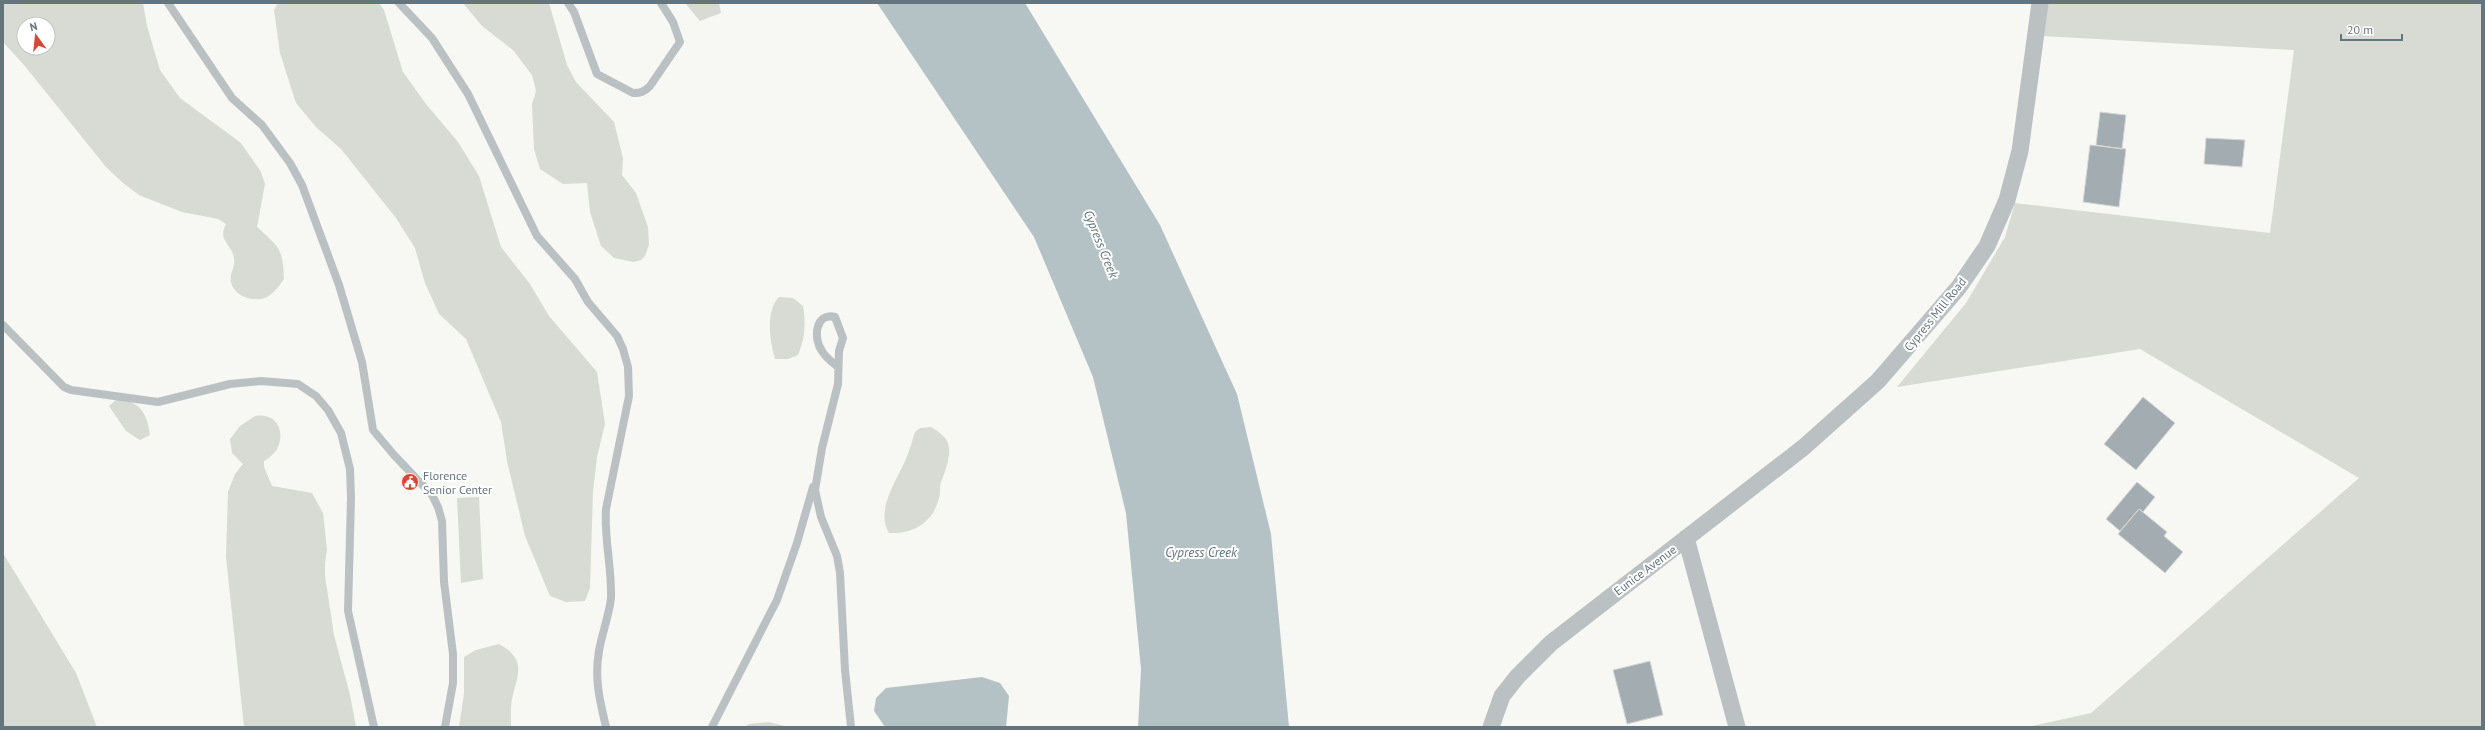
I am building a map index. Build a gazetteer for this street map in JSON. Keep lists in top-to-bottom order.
{
  "streets": {
    "street": ["Cypress Mill Road", "Eunice Avenue"]
  },
  "crossings": [
    ["Cypress Mill Road", "Eunice Avenue"]
  ],
  "water": ["Cypress Creek"],
  "places": {
    "public building": ["Florence Senior Center"]
  },
  "scale_bar": "20 m",
  "north": "top"
}
